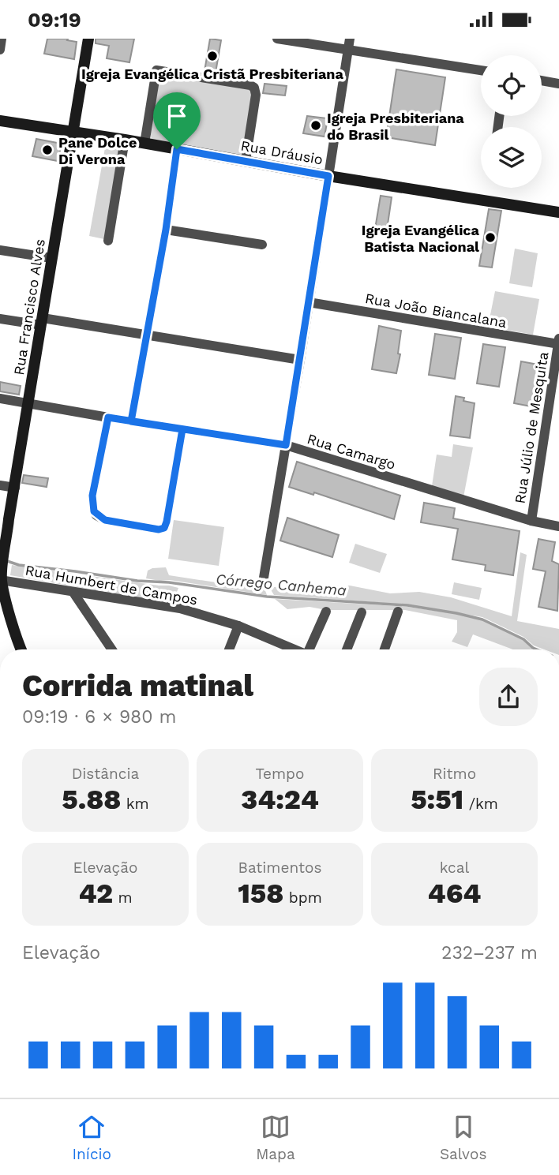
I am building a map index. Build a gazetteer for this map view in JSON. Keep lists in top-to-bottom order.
{
  "streets": {
    "street": [
      "Rua Dráusio",
      "Rua Francisco Alves",
      "Rua João Biancalana",
      "Rua Júlio de Mesquita",
      "Rua Camargo",
      "Rua Humbert de Campos"
    ]
  },
  "crossings": [
    ["Rua Dráusio", "Rua Francisco Alves"],
    ["Rua Francisco Alves", "Rua Camargo"],
    ["Rua Francisco Alves", "Rua Humbert de Campos"],
    ["Rua João Biancalana", "Rua Júlio de Mesquita"],
    ["Rua Júlio de Mesquita", "Rua Camargo"]
  ],
  "water": ["Córrego Canhema"],
  "places": [
    "Igreja Evangélica Cristã Presbiteriana",
    "Igreja Presbiteriana do Brasil",
    "Pane Dolce Di Verona",
    "Igreja Evangélica Batista Nacional"
  ],
  "page": {
    "status": "09:19",
    "heading": ["Corrida matinal", "09:19 · 6 × 980 m"],
    "stats": [
      ["Distância", "5.88 km"],
      ["Tempo", "34:24"],
      ["Ritmo", "5:51 /km"],
      ["Elevação", "42 m"],
      ["Batimentos", "158 bpm"],
      ["kcal", "464"]
    ],
    "chart": ["Elevação", "232–237 m"],
    "tabs": ["Início", "Mapa", "Salvos"]
  }
}
